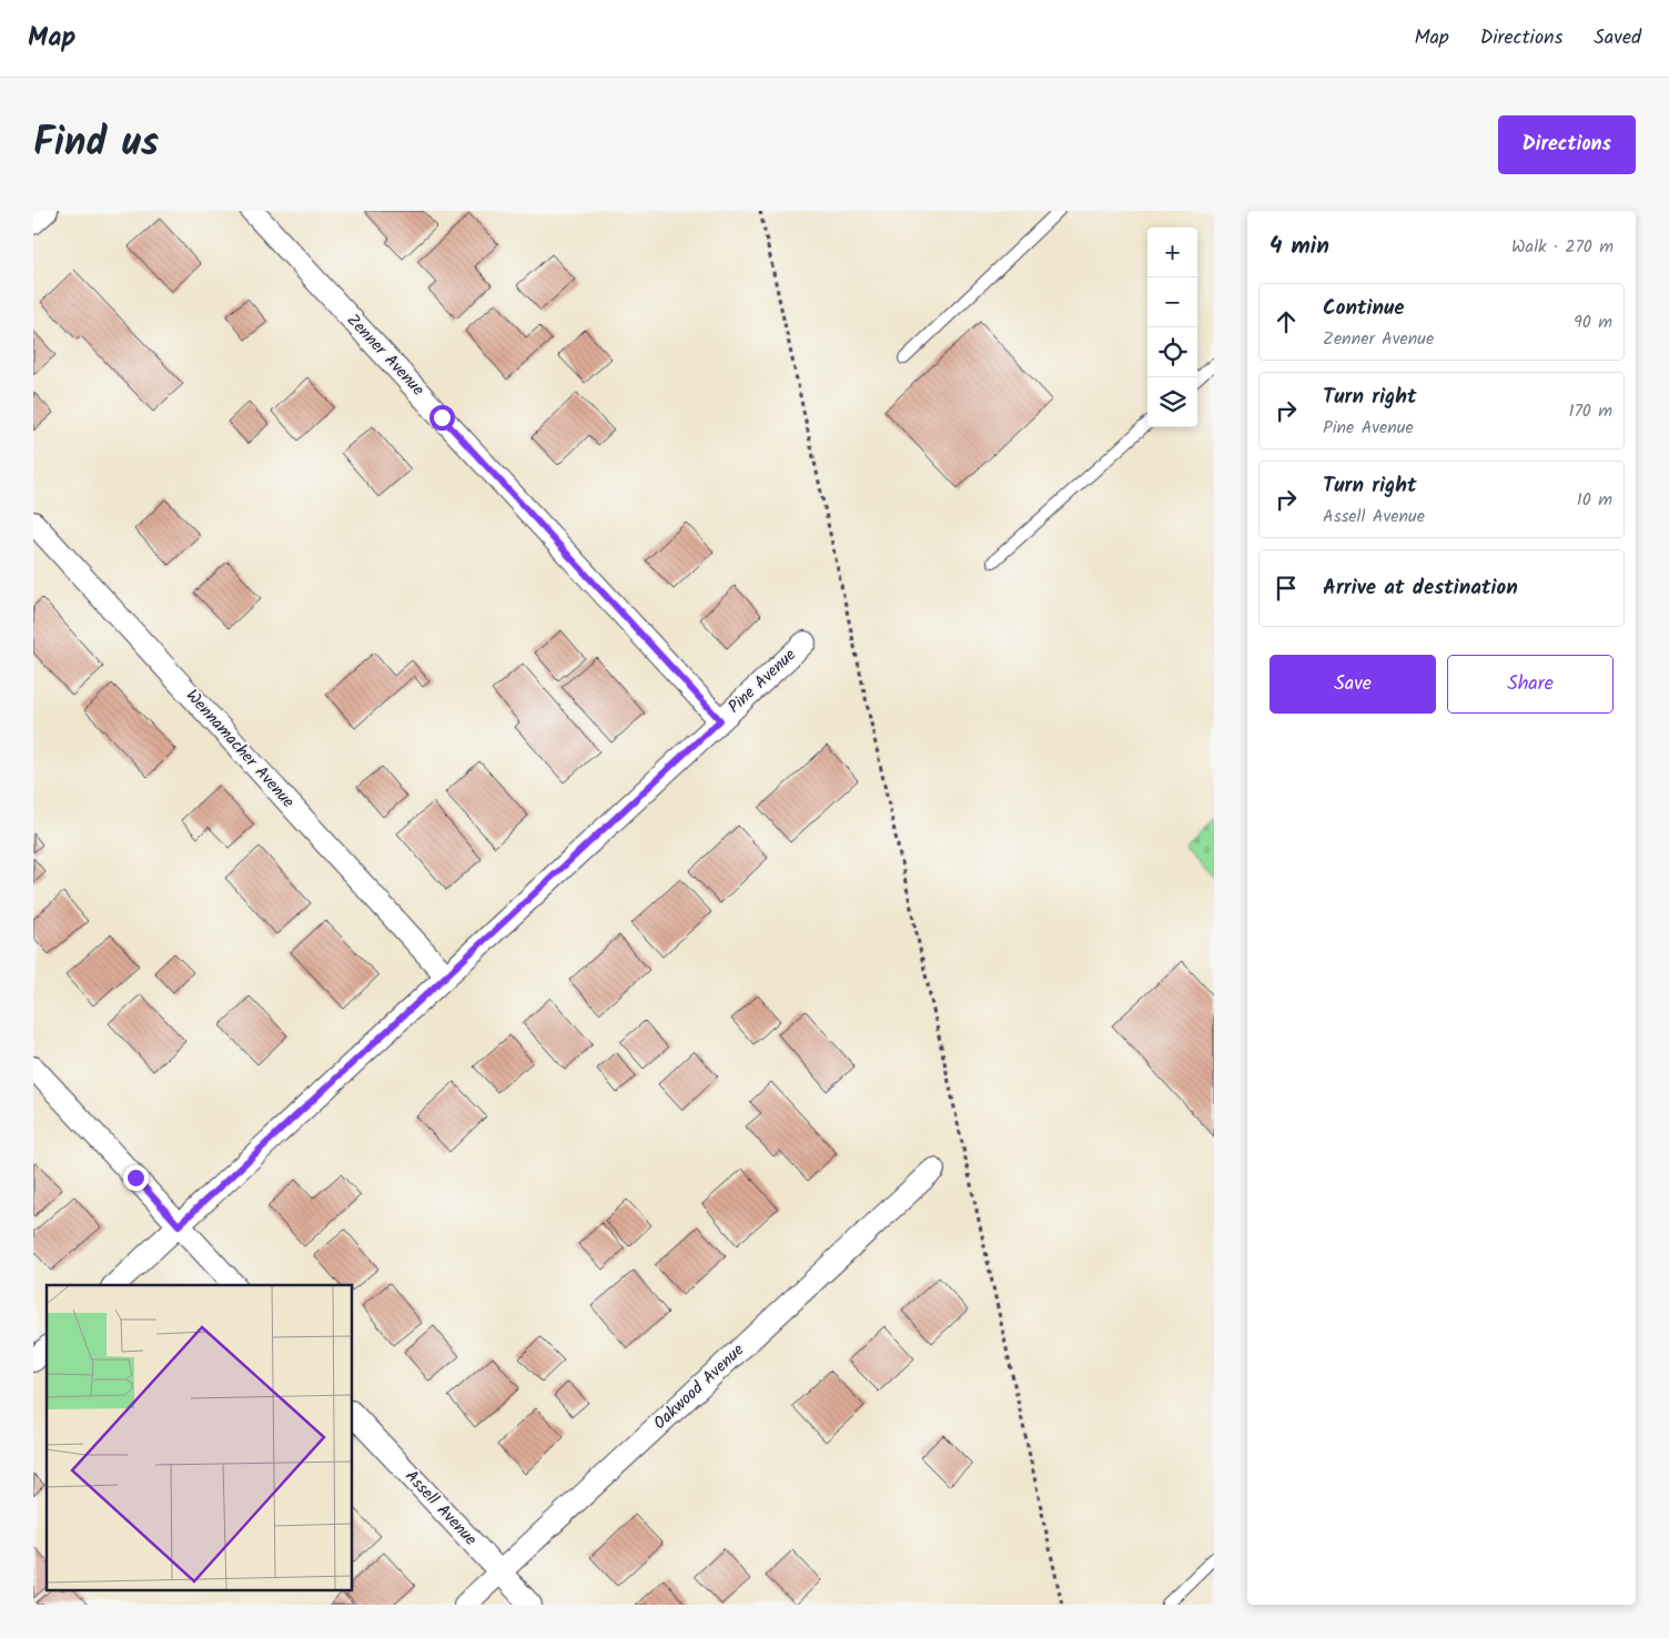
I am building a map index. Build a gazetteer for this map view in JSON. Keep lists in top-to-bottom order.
{
  "streets": {
    "street": [
      "Zenner Avenue",
      "Pine Avenue",
      "Wennamacher Avenue",
      "Oakwood Avenue",
      "Assell Avenue"
    ]
  },
  "crossings": [
    ["Zenner Avenue", "Pine Avenue"],
    ["Pine Avenue", "Wennamacher Avenue"],
    ["Oakwood Avenue", "Assell Avenue"]
  ],
  "page": {
    "header": "Map",
    "nav": ["Map", "Directions", "Saved"],
    "title": "Find us",
    "buttons": [
      "Directions",
      ["Save", "Share"]
    ],
    "heading": ["4 min", "Walk · 270 m"],
    "map_buttons": ["+", "−"],
    "list": [
      ["Continue", "Zenner Avenue", "90 m"],
      ["Turn right", "Pine Avenue", "170 m"],
      ["Turn right", "Assell Avenue", "10 m"],
      "Arrive at destination"
    ]
  }
}
